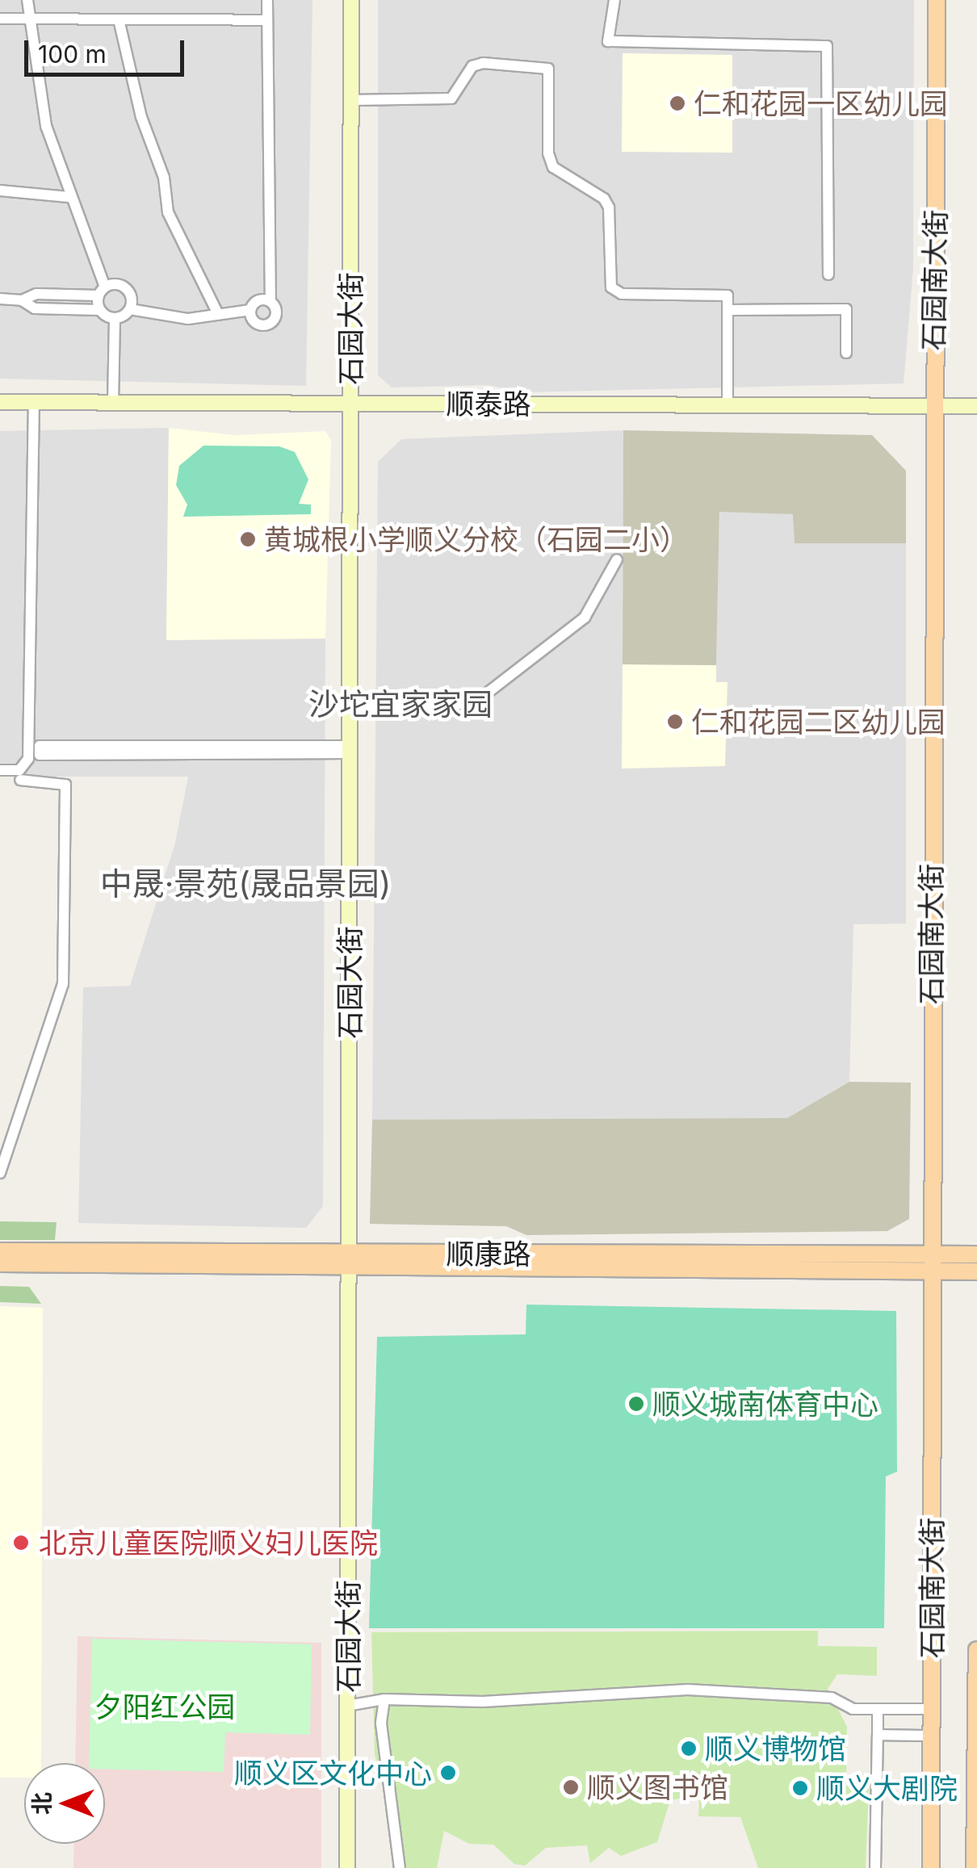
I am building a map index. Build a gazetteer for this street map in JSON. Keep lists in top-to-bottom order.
{
  "streets": {
    "main road": ["石园南大街", "顺康路"],
    "street": ["石园大街", "顺泰路"]
  },
  "crossings": [
    ["石园南大街", "顺泰路"],
    ["石园南大街", "顺康路"],
    ["石园大街", "顺泰路"],
    ["石园大街", "顺康路"]
  ],
  "districts": ["沙坨宜家家园", "中晟·景苑(晟品景园)"],
  "parks": ["夕阳红公园"],
  "places": [
    "仁和花园一区幼儿园",
    "黄城根小学顺义分校（石园二小）",
    "仁和花园二区幼儿园",
    "顺义城南体育中心",
    "北京儿童医院顺义妇儿医院",
    "顺义博物馆",
    "顺义区文化中心",
    "顺义图书馆",
    "顺义大剧院"
  ],
  "scale_bar": "100 m",
  "north": "left"
}
